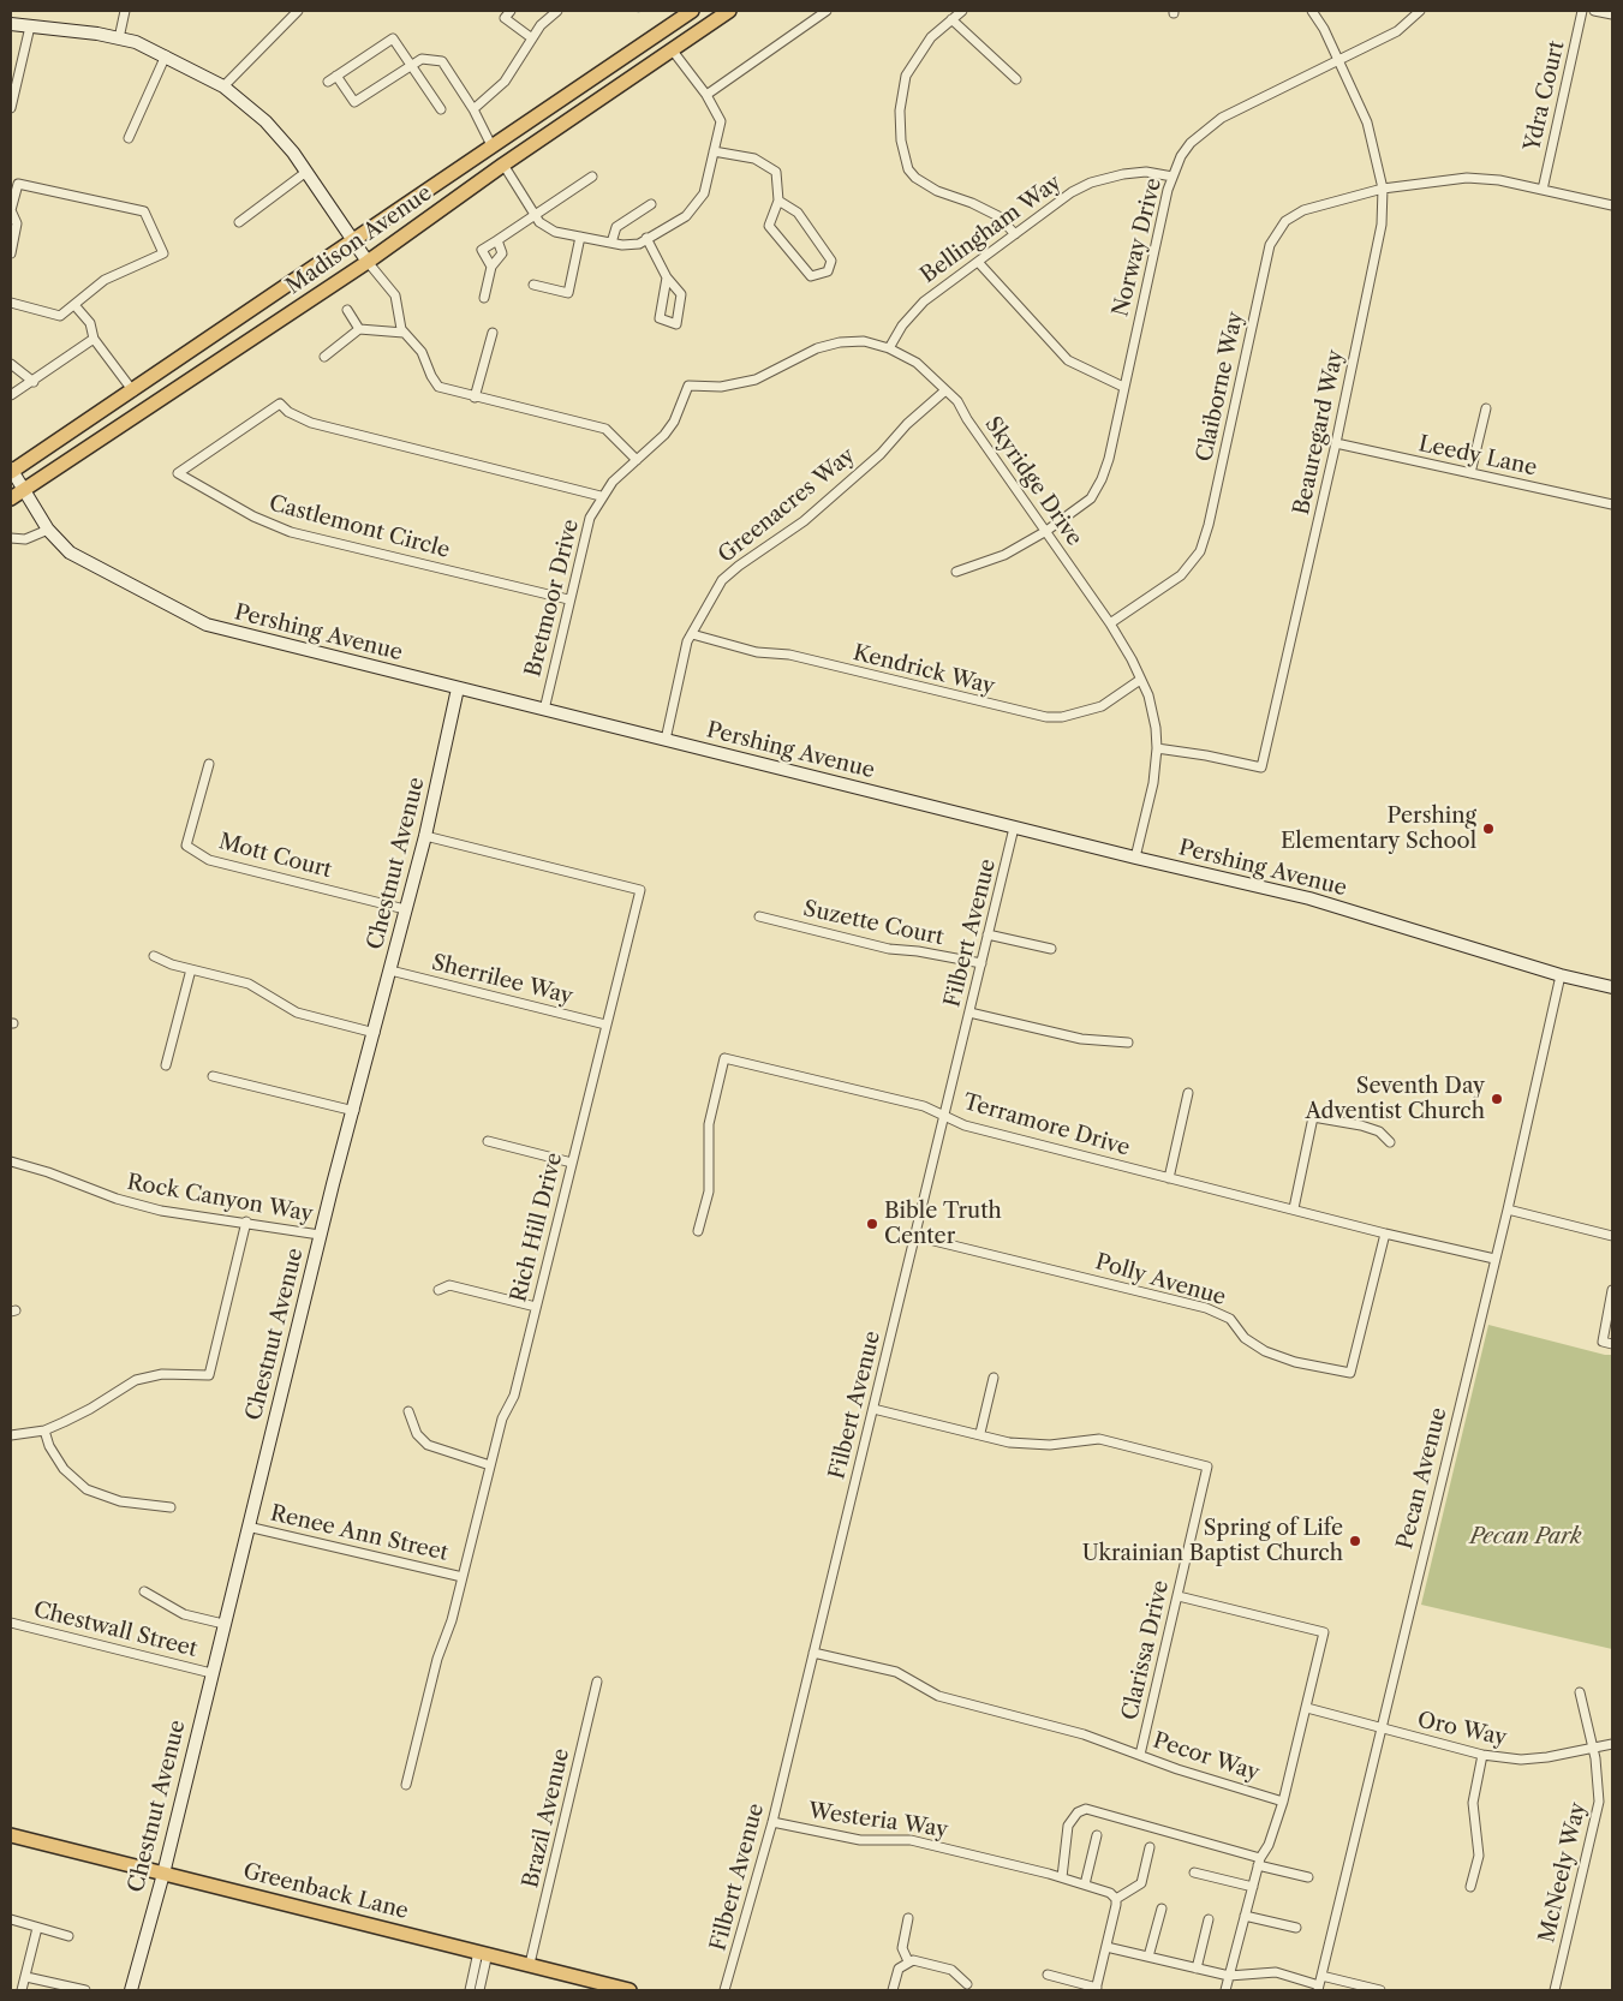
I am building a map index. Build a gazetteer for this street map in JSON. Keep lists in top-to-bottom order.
{
  "streets": {
    "main road": ["Madison Avenue", "Greenback Lane"],
    "street": [
      "Ydra Court",
      "Bellingham Way",
      "Norway Drive",
      "Claiborne Way",
      "Beauregard Way",
      "Leedy Lane",
      "Skyridge Drive",
      "Greenacres Way",
      "Castlemont Circle",
      "Bretmoor Drive",
      "Pershing Avenue",
      "Kendrick Way",
      "Mott Court",
      "Chestnut Avenue",
      "Suzette Court",
      "Filbert Avenue",
      "Sherrilee Way",
      "Terramore Drive",
      "Rock Canyon Way",
      "Rich Hill Drive",
      "Polly Avenue",
      "Pecan Avenue",
      "Renee Ann Street",
      "Chestwall Street",
      "Clarissa Drive",
      "Oro Way",
      "Pecor Way",
      "Brazil Avenue",
      "Westeria Way",
      "McNeely Way"
    ]
  },
  "crossings": [
    ["Ydra Court", "Claiborne Way"],
    ["Bellingham Way", "Norway Drive"],
    ["Bellingham Way", "Skyridge Drive"],
    ["Madison Avenue", "Pershing Avenue"],
    ["Norway Drive", "Beauregard Way"],
    ["Norway Drive", "Skyridge Drive"],
    ["Claiborne Way", "Beauregard Way"],
    ["Claiborne Way", "Skyridge Drive"],
    ["Beauregard Way", "Leedy Lane"],
    ["Beauregard Way", "Skyridge Drive"],
    ["Skyridge Drive", "Greenacres Way"],
    ["Skyridge Drive", "Bretmoor Drive"],
    ["Skyridge Drive", "Pershing Avenue"],
    ["Skyridge Drive", "Kendrick Way"],
    ["Greenacres Way", "Pershing Avenue"],
    ["Greenacres Way", "Kendrick Way"],
    ["Castlemont Circle", "Bretmoor Drive"],
    ["Bretmoor Drive", "Pershing Avenue"],
    ["Pershing Avenue", "Chestnut Avenue"],
    ["Pershing Avenue", "Filbert Avenue"],
    ["Pershing Avenue", "Pecan Avenue"],
    ["Mott Court", "Chestnut Avenue"],
    ["Chestnut Avenue", "Sherrilee Way"],
    ["Chestnut Avenue", "Rock Canyon Way"],
    ["Chestnut Avenue", "Rich Hill Drive"],
    ["Chestnut Avenue", "Renee Ann Street"],
    ["Chestnut Avenue", "Chestwall Street"],
    ["Chestnut Avenue", "Greenback Lane"],
    ["Suzette Court", "Filbert Avenue"],
    ["Filbert Avenue", "Terramore Drive"],
    ["Filbert Avenue", "Polly Avenue"],
    ["Filbert Avenue", "Clarissa Drive"],
    ["Filbert Avenue", "Pecor Way"],
    ["Filbert Avenue", "Westeria Way"],
    ["Sherrilee Way", "Rich Hill Drive"],
    ["Terramore Drive", "Polly Avenue"],
    ["Terramore Drive", "Pecan Avenue"],
    ["Rich Hill Drive", "Renee Ann Street"],
    ["Pecan Avenue", "Oro Way"],
    ["Clarissa Drive", "Pecor Way"],
    ["Oro Way", "Pecor Way"],
    ["Oro Way", "McNeely Way"],
    ["Brazil Avenue", "Greenback Lane"]
  ],
  "parks": ["Pecan Park"],
  "places": [
    "Pershing Elementary School",
    "Seventh Day Adventist Church",
    "Bible Truth Center",
    "Spring of Life Ukrainian Baptist Church"
  ]
}
